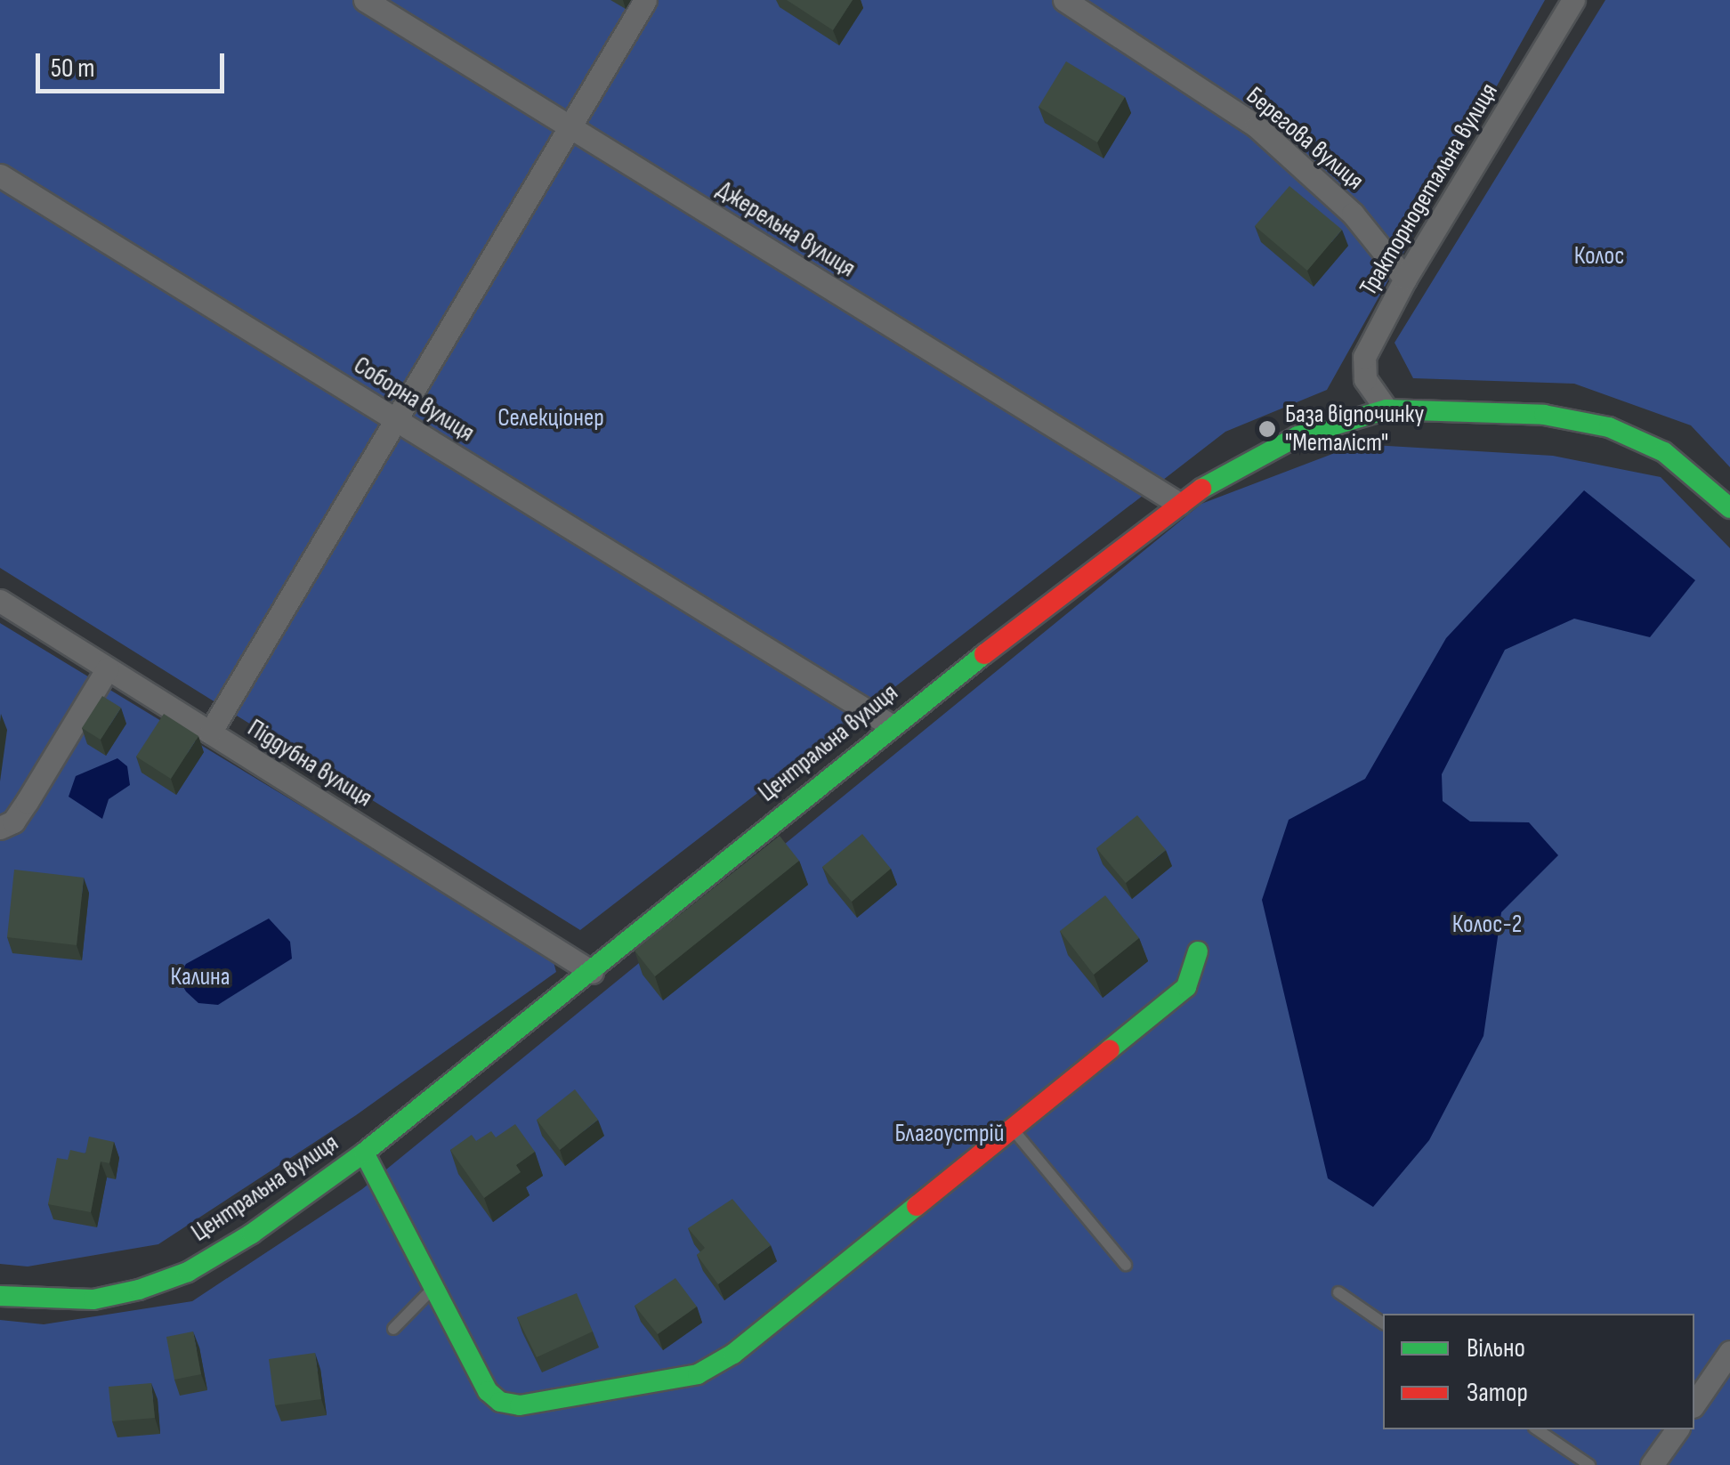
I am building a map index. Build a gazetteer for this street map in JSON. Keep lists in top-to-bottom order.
{
  "streets": {
    "street": [
      "Берегова вулиця",
      "Тракторнодетальна вулиця",
      "Джерельна вулиця",
      "Соборна вулиця",
      "Центральна вулиця",
      "Піддубна вулиця"
    ]
  },
  "crossings": [
    ["Берегова вулиця", "Тракторнодетальна вулиця"],
    ["Тракторнодетальна вулиця", "Центральна вулиця"],
    ["Джерельна вулиця", "Центральна вулиця"],
    ["Соборна вулиця", "Центральна вулиця"],
    ["Центральна вулиця", "Піддубна вулиця"]
  ],
  "parks": [
    "Колос",
    "Селекціонер",
    "Колос-2",
    "Калина",
    "Благоустрій"
  ],
  "places": ["База відпочинку \"Металіст\""],
  "legend": ["Вільно", "Затор"],
  "scale_bar": "50 m"
}
